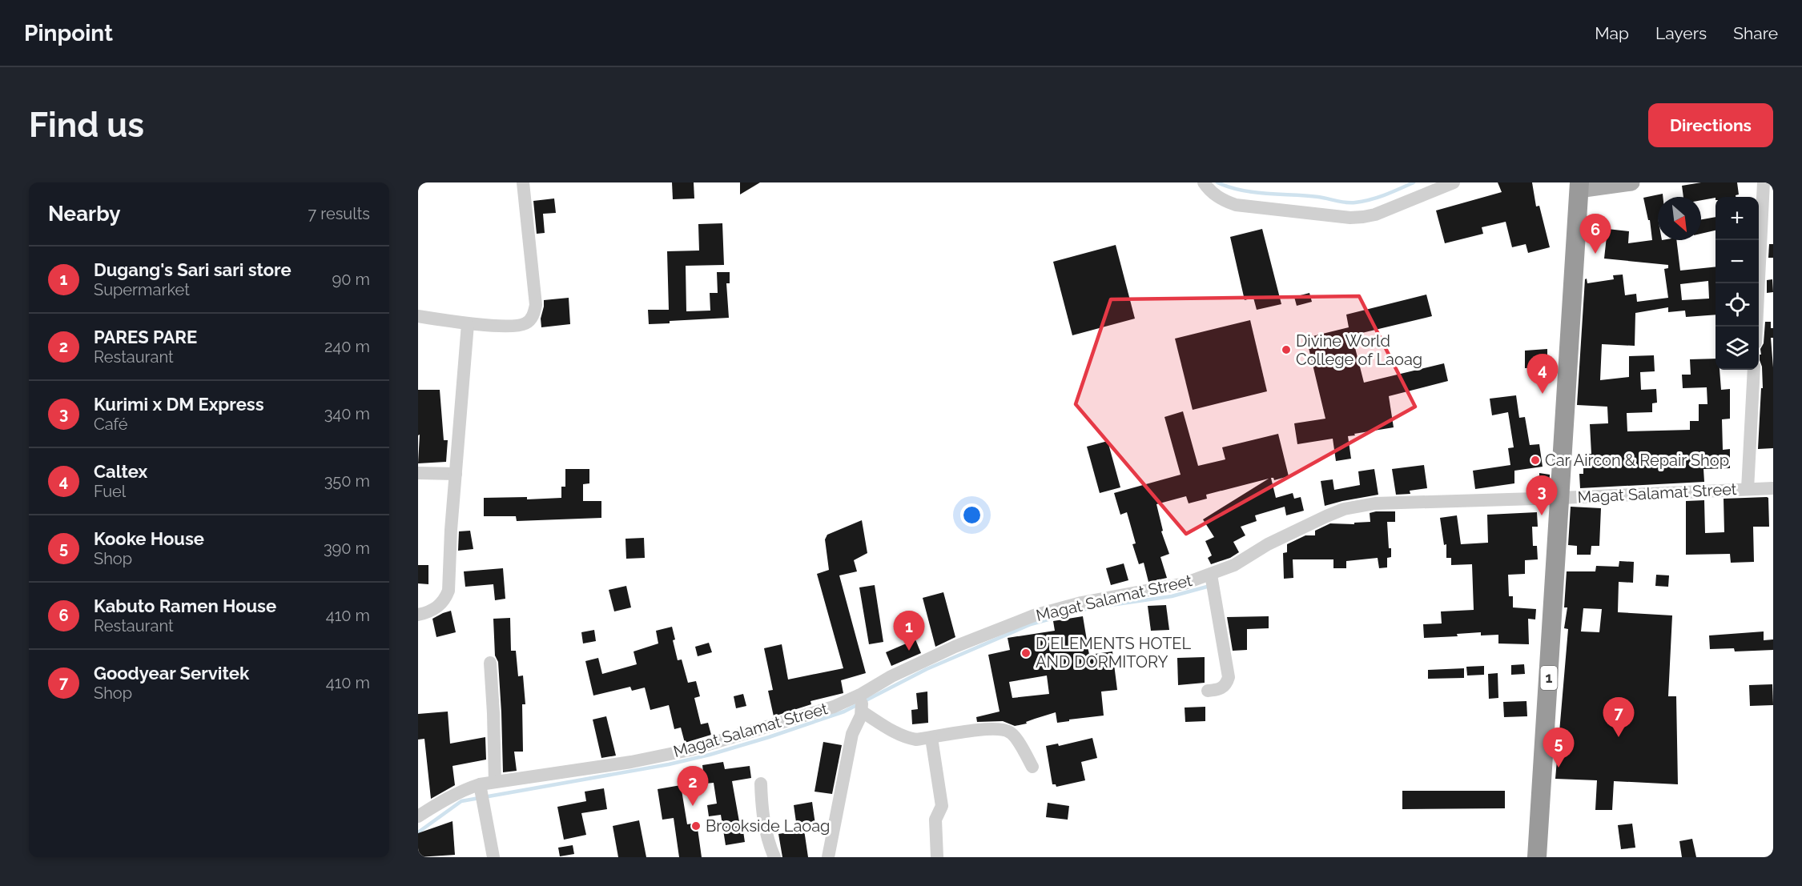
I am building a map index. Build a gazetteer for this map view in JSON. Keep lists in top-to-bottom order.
{
  "streets": {
    "highway": ["1"],
    "street": ["Magat Salamat Street"]
  },
  "crossings": [
    ["Magat Salamat Street", "1"]
  ],
  "places": [
    "Divine World College of Laoag",
    "Car Aircon & Repair Shop",
    "D'ELEMENTS HOTEL AND DORMITORY",
    "Brookside Laoag"
  ],
  "north": "bottom right",
  "page": {
    "header": "Pinpoint",
    "nav": ["Map", "Layers", "Share"],
    "buttons": "Directions",
    "title": "Find us",
    "heading": ["Nearby", "7 results"],
    "map_buttons": ["+", "−"],
    "pins": [
      "6",
      "4",
      "3",
      "1",
      "7",
      "5",
      "2"
    ],
    "list": [
      {
        "mark": "1",
        "name": "Dugang's Sari sari store",
        "note": "Supermarket",
        "value": "90 m"
      },
      {
        "mark": "2",
        "name": "PARES PARE",
        "note": "Restaurant",
        "value": "240 m"
      },
      {
        "mark": "3",
        "name": "Kurimi x DM Express",
        "note": "Café",
        "value": "340 m"
      },
      {
        "mark": "4",
        "name": "Caltex",
        "note": "Fuel",
        "value": "350 m"
      },
      {
        "mark": "5",
        "name": "Kooke House",
        "note": "Shop",
        "value": "390 m"
      },
      {
        "mark": "6",
        "name": "Kabuto Ramen House",
        "note": "Restaurant",
        "value": "410 m"
      },
      {
        "mark": "7",
        "name": "Goodyear Servitek",
        "note": "Shop",
        "value": "410 m"
      }
    ]
  }
}
